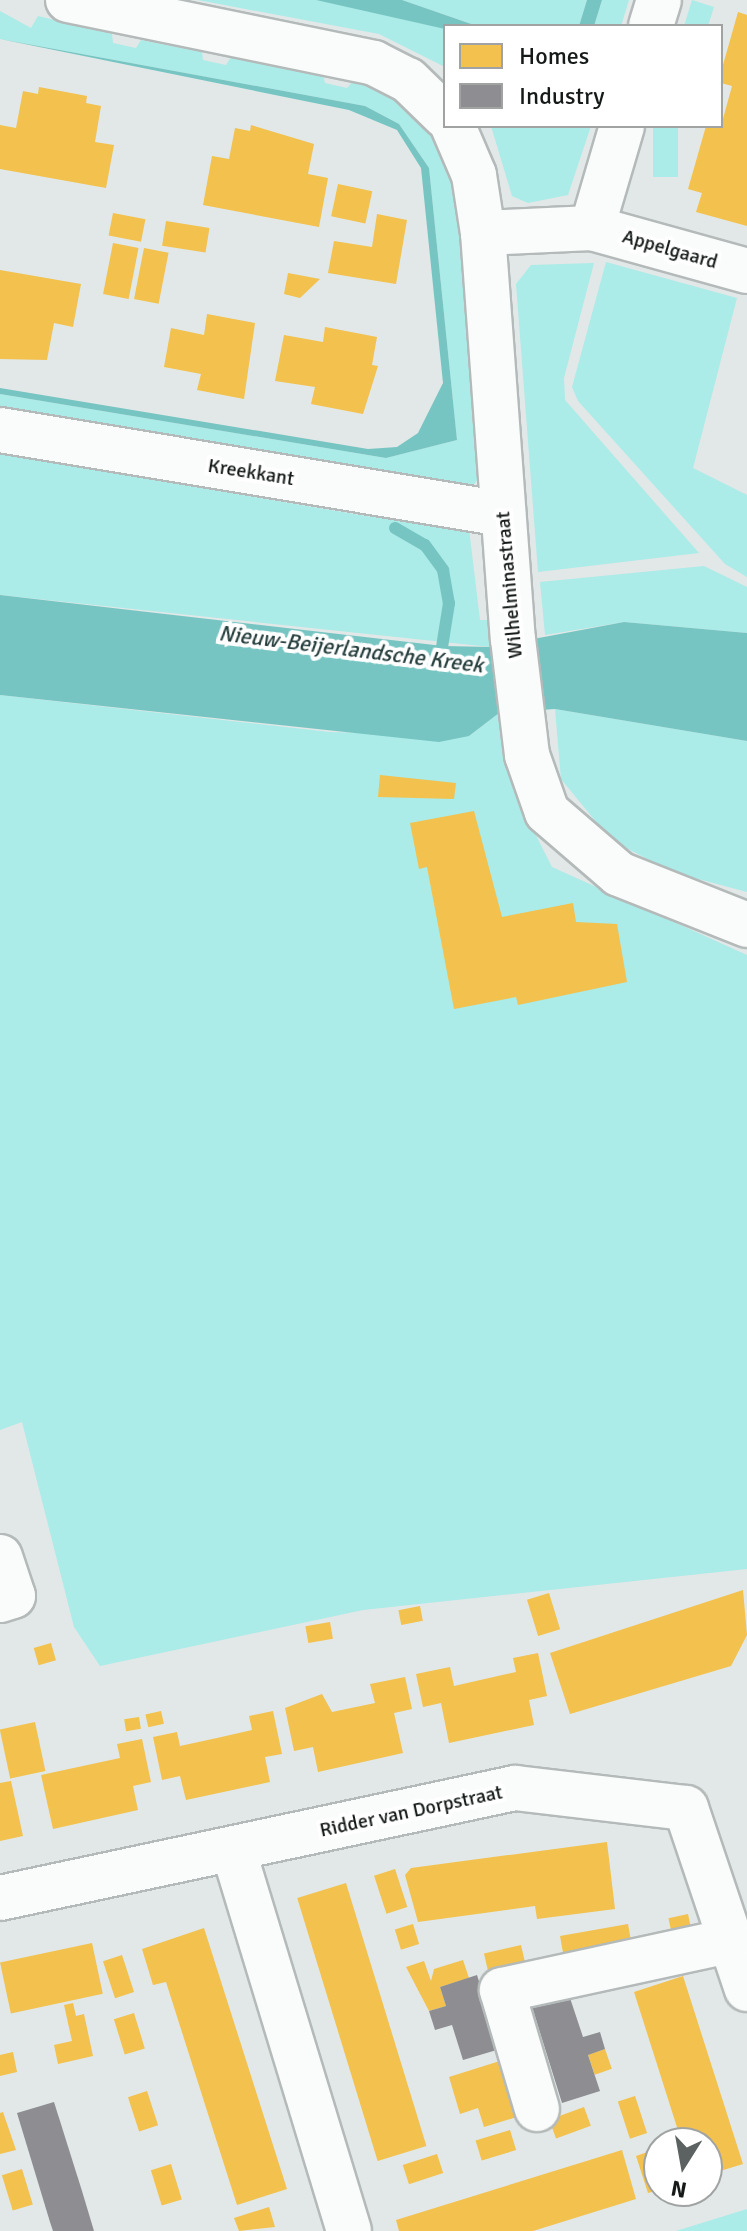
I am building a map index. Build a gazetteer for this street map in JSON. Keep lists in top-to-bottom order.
{
  "streets": {
    "street": [
      "Appelgaard",
      "Kreekkant",
      "Wilhelminastraat",
      "Ridder van Dorpstraat"
    ]
  },
  "crossings": [
    ["Appelgaard", "Wilhelminastraat"],
    ["Kreekkant", "Wilhelminastraat"]
  ],
  "water": ["Nieuw-Beijerlandsche Kreek"],
  "legend": ["Homes", "Industry"],
  "north": "bottom"
}
